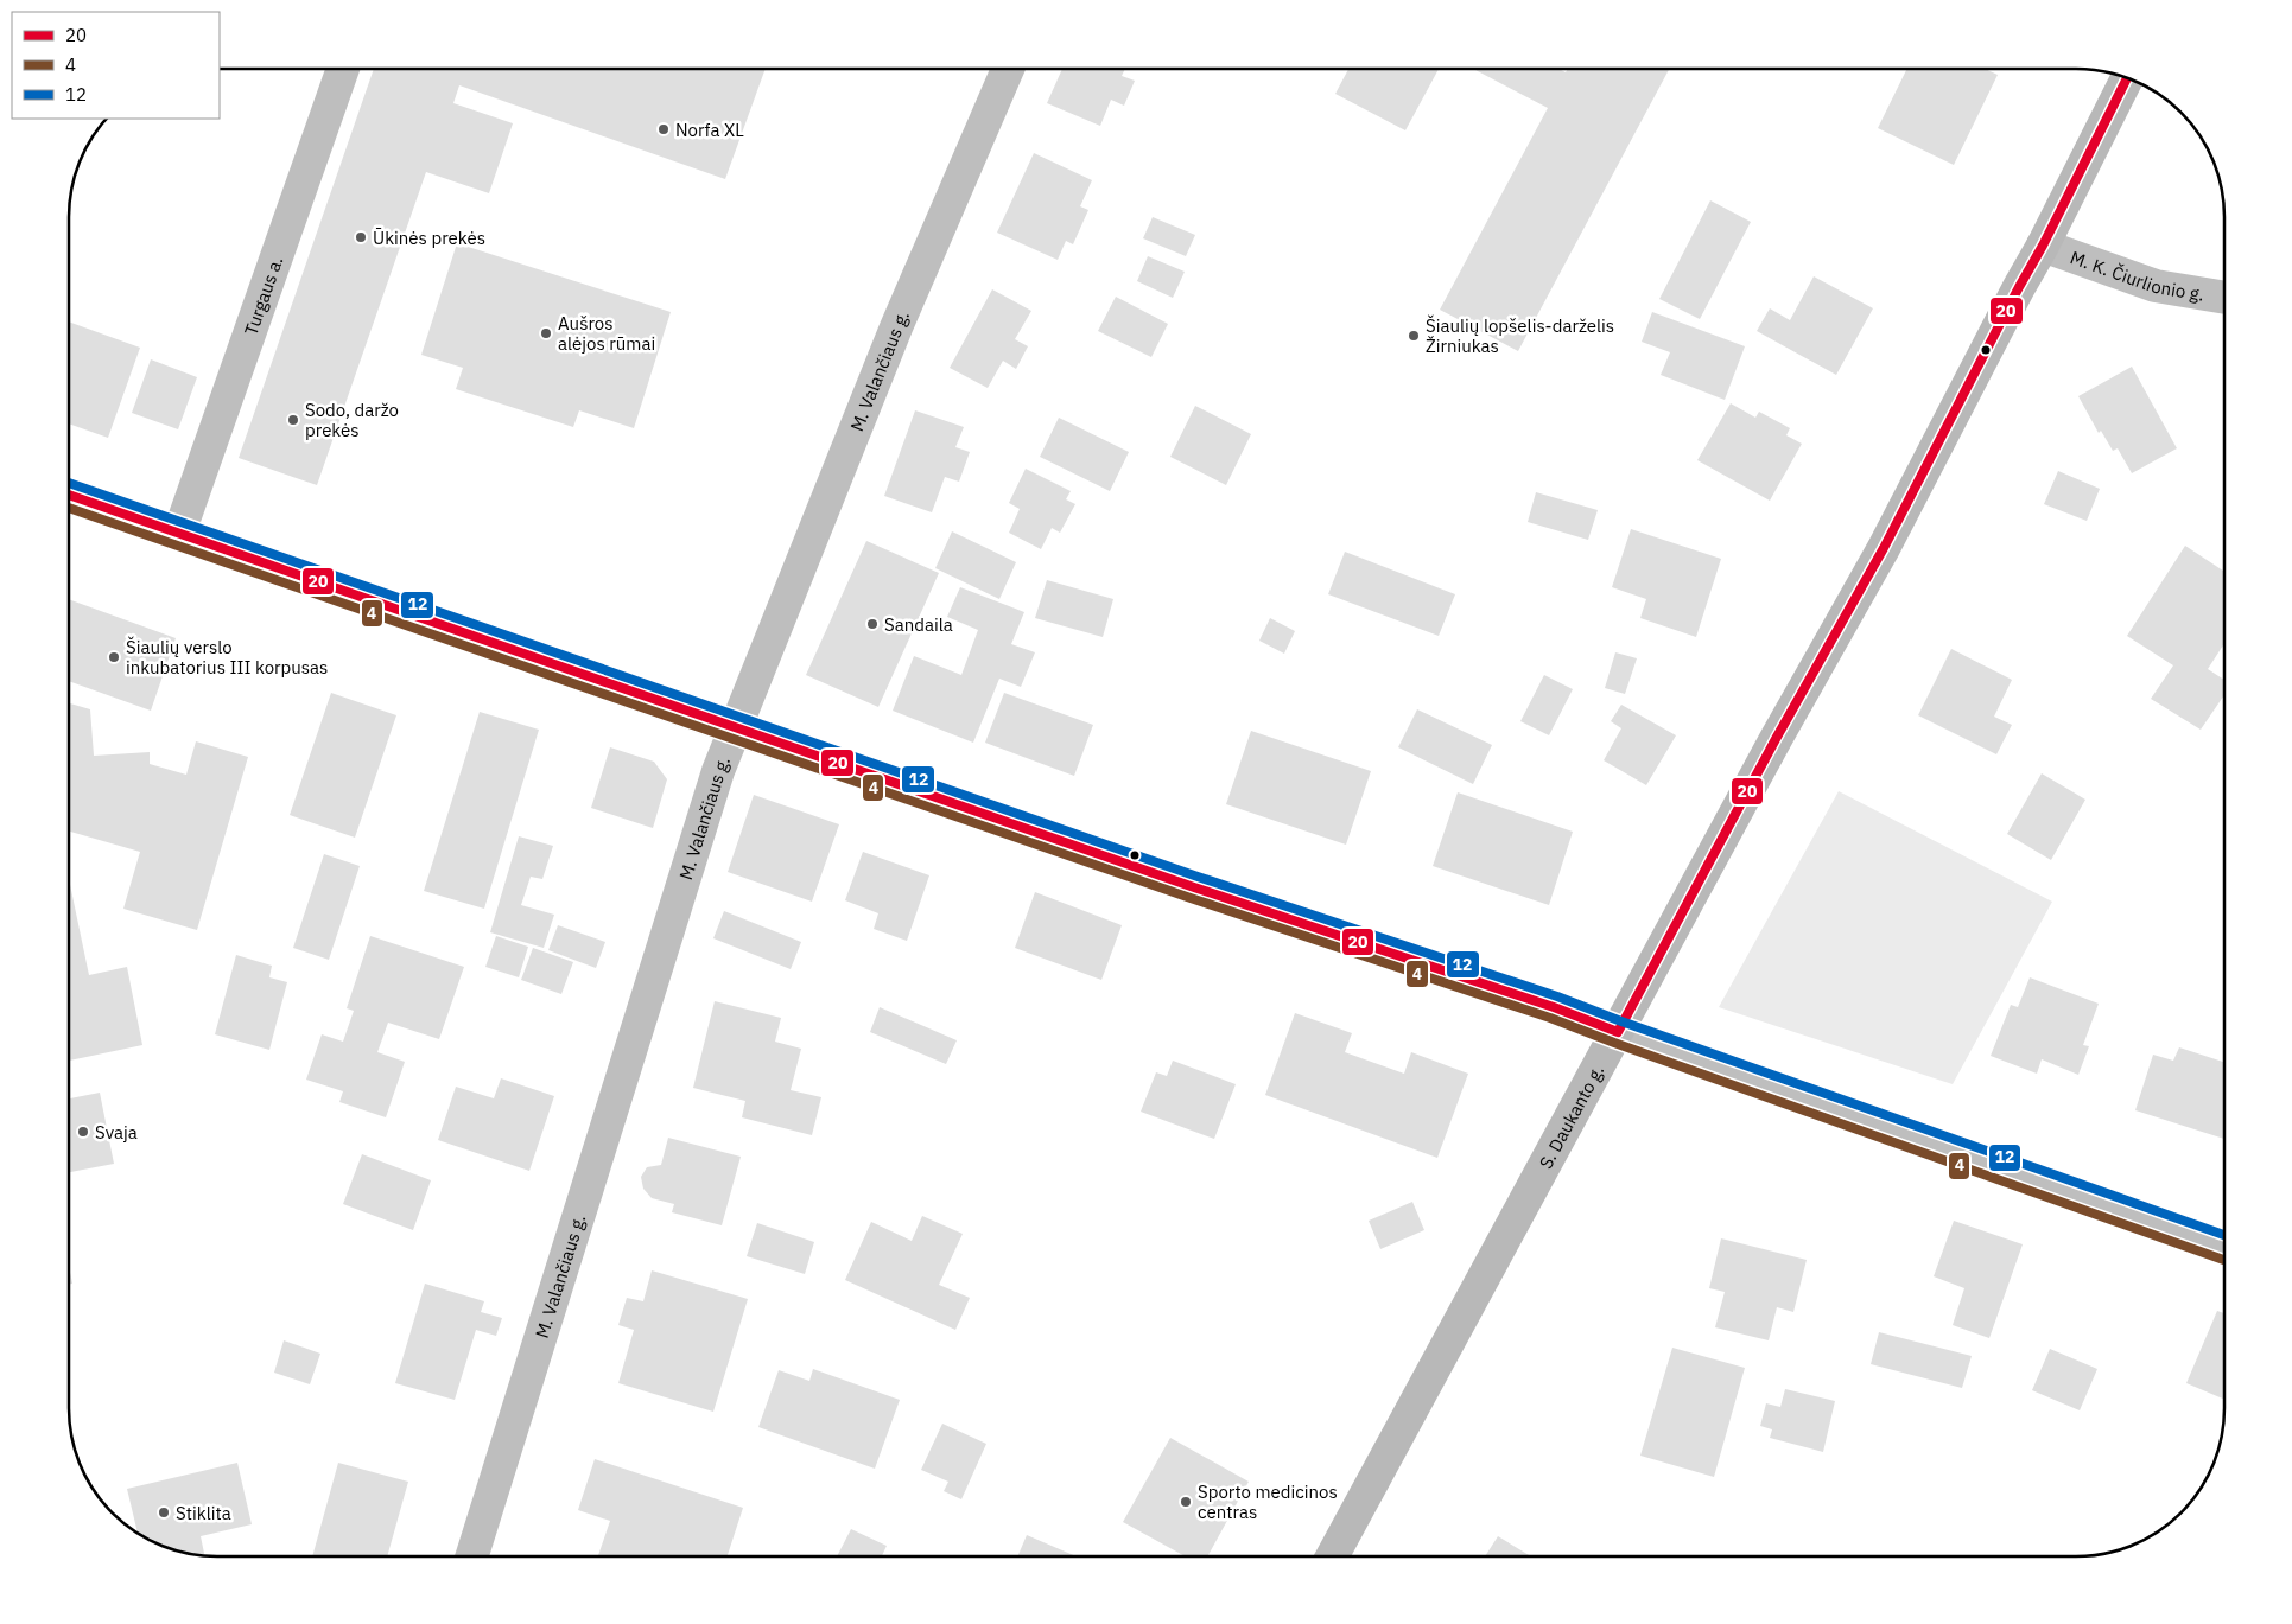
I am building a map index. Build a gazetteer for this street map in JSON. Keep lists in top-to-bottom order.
{
  "streets": {
    "main road": ["S. Daukanto g."],
    "street": ["M. K. Čiurlionio g.", "Turgaus a.", "M. Valančiaus g."]
  },
  "crossings": [
    ["M. K. Čiurlionio g.", "S. Daukanto g."]
  ],
  "places": [
    "Norfa XL",
    "Ūkinės prekės",
    "Aušros alėjos rūmai",
    "Šiaulių lopšelis-darželis Žirniukas",
    "Sodo, daržo prekės",
    "Sandaila",
    "Šiaulių verslo inkubatorius III korpusas",
    "Svaja",
    "Sporto medicinos centras",
    "Stiklita"
  ],
  "lines": ["transit line 20", "transit line 12", "transit line 4"],
  "legend": ["20", "4", "12"]
}
